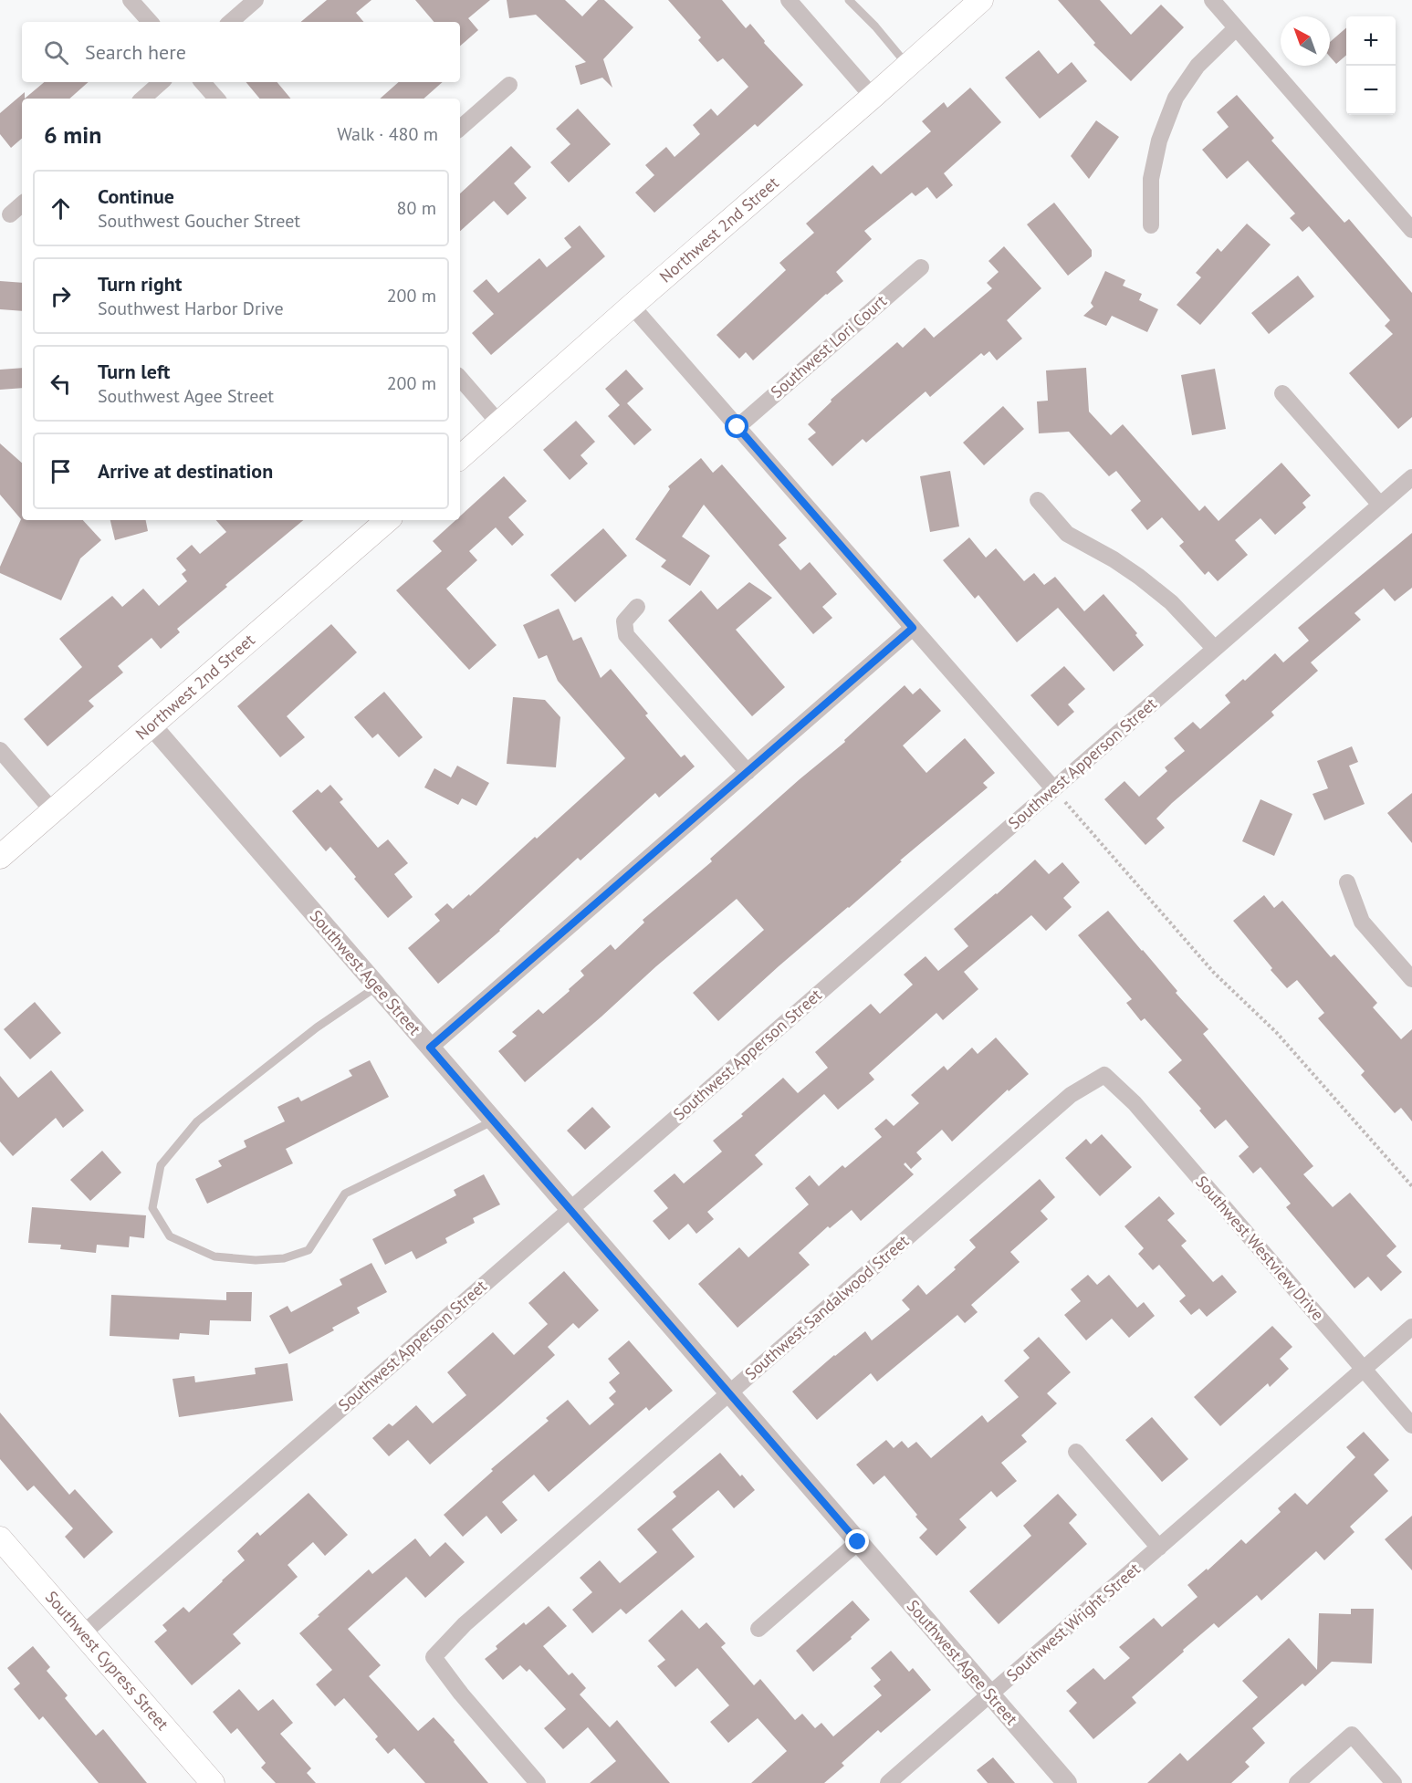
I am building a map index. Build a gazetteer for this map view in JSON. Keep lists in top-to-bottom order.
{
  "streets": {
    "main road": ["Northwest 2nd Street", "Southwest Cypress Street"],
    "street": [
      "Southwest Lori Court",
      "Southwest Apperson Street",
      "Southwest Agee Street",
      "Southwest Westview Drive",
      "Southwest Sandalwood Street",
      "Southwest Wright Street"
    ]
  },
  "crossings": [
    ["Northwest 2nd Street", "Southwest Agee Street"],
    ["Southwest Apperson Street", "Southwest Agee Street"],
    ["Southwest Apperson Street", "Southwest Cypress Street"],
    ["Southwest Agee Street", "Southwest Sandalwood Street"],
    ["Southwest Agee Street", "Southwest Wright Street"],
    ["Southwest Westview Drive", "Southwest Sandalwood Street"],
    ["Southwest Westview Drive", "Southwest Wright Street"]
  ],
  "north": "top left",
  "page": {
    "map_buttons": ["+", "−"],
    "search": "Search here",
    "heading": ["6 min", "Walk · 480 m"],
    "list": [
      ["Continue", "Southwest Goucher Street", "80 m"],
      ["Turn right", "Southwest Harbor Drive", "200 m"],
      ["Turn left", "Southwest Agee Street", "200 m"],
      "Arrive at destination"
    ]
  }
}
